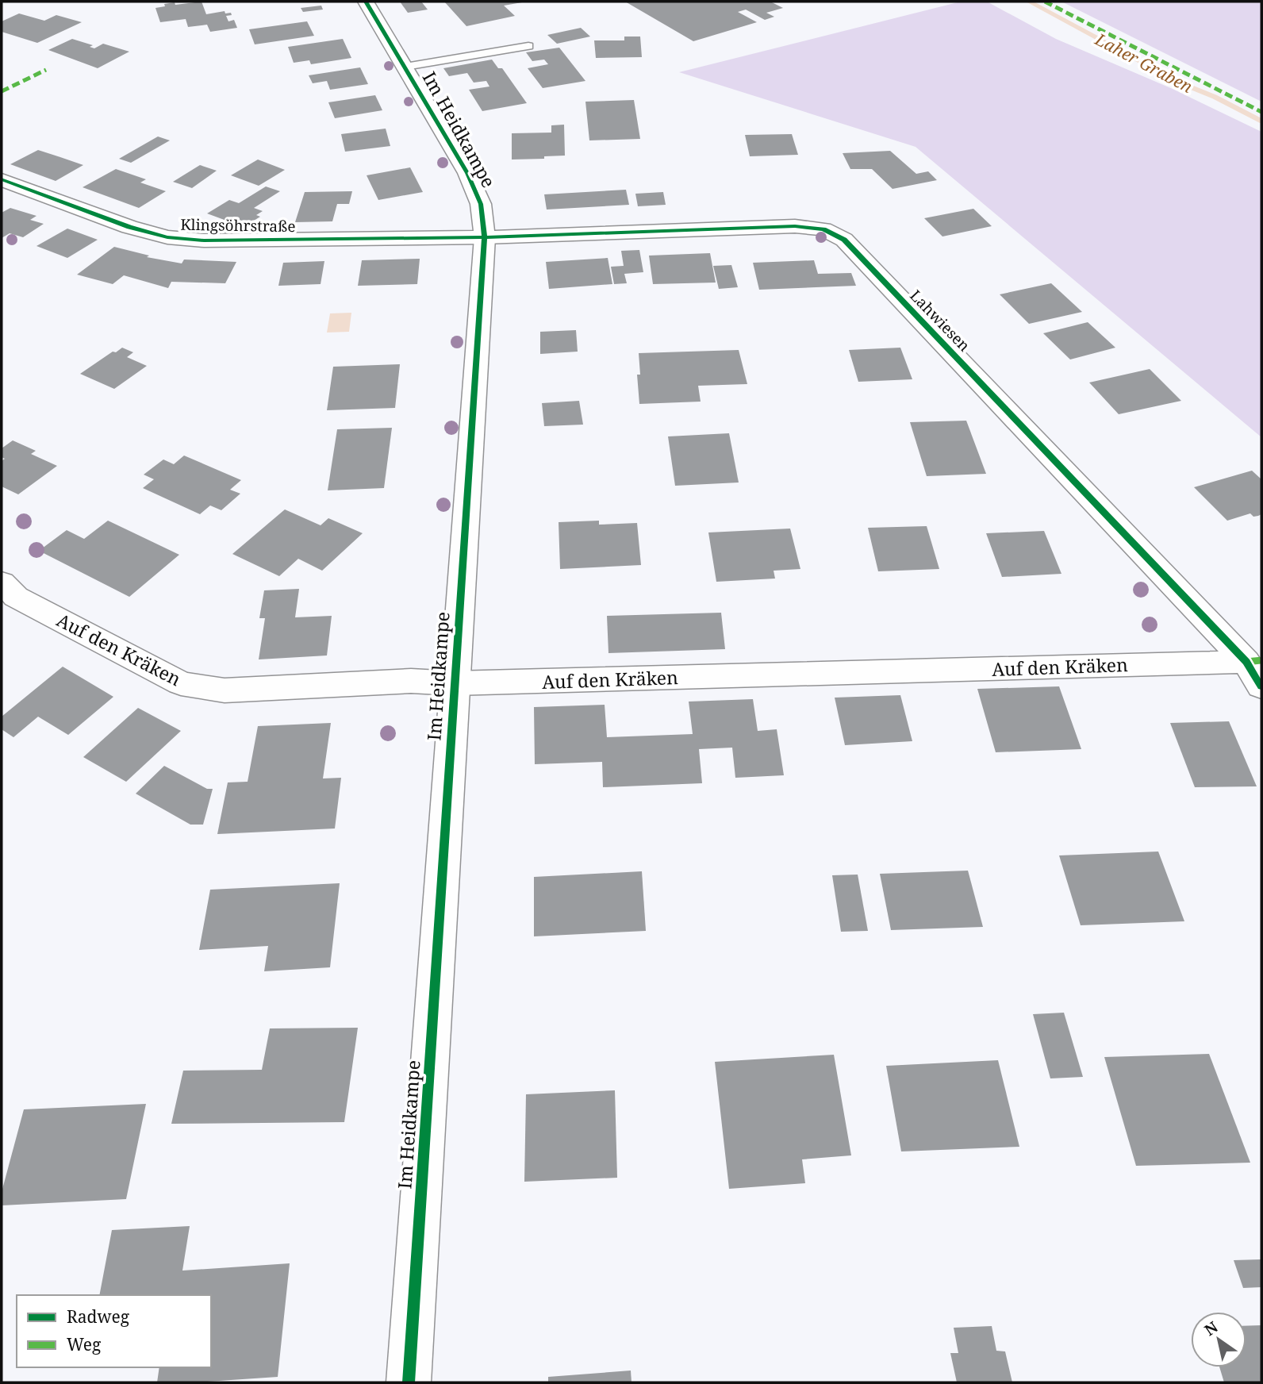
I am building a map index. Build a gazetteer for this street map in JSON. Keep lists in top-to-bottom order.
{
  "streets": {
    "street": [
      "Im Heidkampe",
      "Klingsöhrstraße",
      "Lahwiesen",
      "Auf den Kräken"
    ]
  },
  "crossings": [
    ["Im Heidkampe", "Klingsöhrstraße"],
    ["Im Heidkampe", "Lahwiesen"],
    ["Im Heidkampe", "Auf den Kräken"],
    ["Klingsöhrstraße", "Lahwiesen"],
    ["Lahwiesen", "Auf den Kräken"]
  ],
  "water": ["Laher Graben"],
  "legend": ["Radweg", "Weg"],
  "north": "top left"
}
